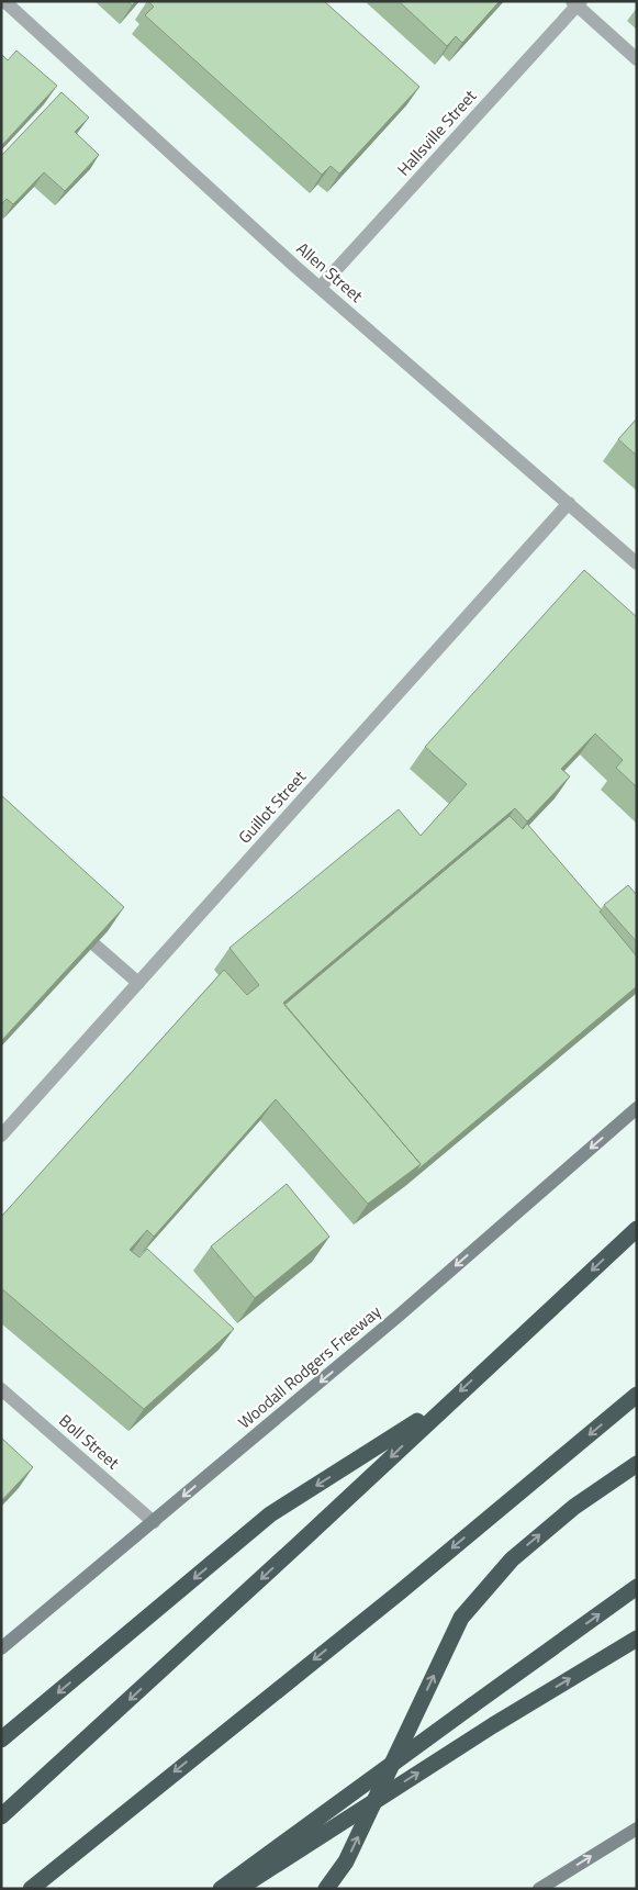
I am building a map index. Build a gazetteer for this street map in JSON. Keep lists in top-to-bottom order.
{
  "streets": {
    "main road": ["Woodall Rodgers Freeway"],
    "street": [
      "Hallsville Street",
      "Allen Street",
      "Guillot Street",
      "Boll Street"
    ]
  },
  "crossings": [
    ["Hallsville Street", "Allen Street"],
    ["Allen Street", "Guillot Street"],
    ["Woodall Rodgers Freeway", "Boll Street"]
  ],
  "one_way": ["Woodall Rodgers Freeway"]
}
